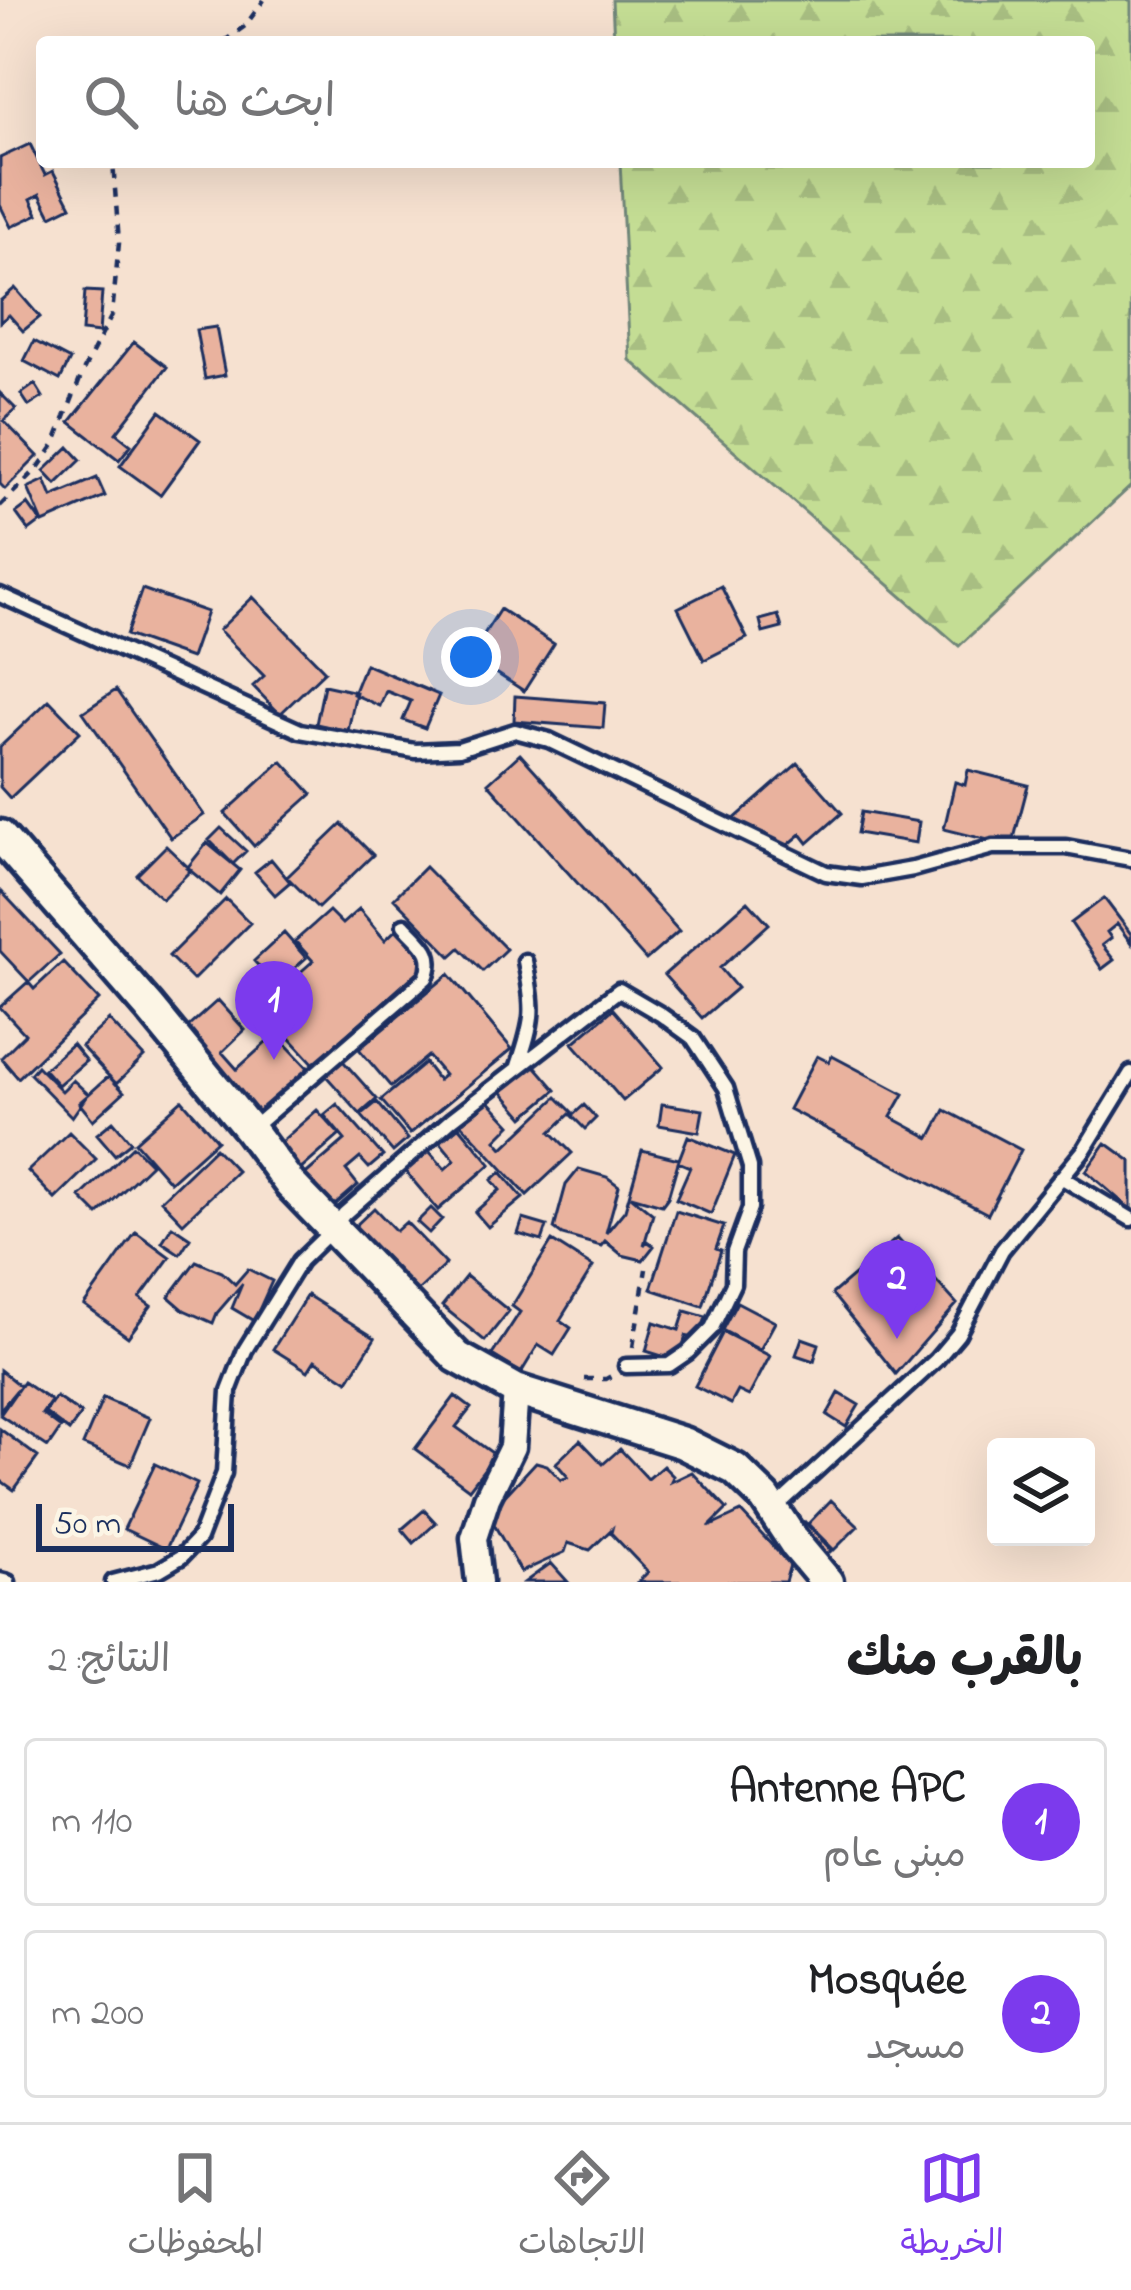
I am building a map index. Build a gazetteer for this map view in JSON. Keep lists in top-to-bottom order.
{
  "scale_bar": "50 m",
  "page": {
    "search": "ابحث هنا",
    "pins": ["1", "2"],
    "scale": "50 m",
    "heading": ["بالقرب منك", "النتائج: 2"],
    "list": [
      {
        "mark": "1",
        "name": "Antenne APC",
        "note": "مبنى عام",
        "value": "110 m"
      },
      {
        "mark": "2",
        "name": "Mosquée",
        "note": "مسجد",
        "value": "200 m"
      }
    ],
    "nav": ["الخريطة", "الاتجاهات", "المحفوظات"]
  }
}
